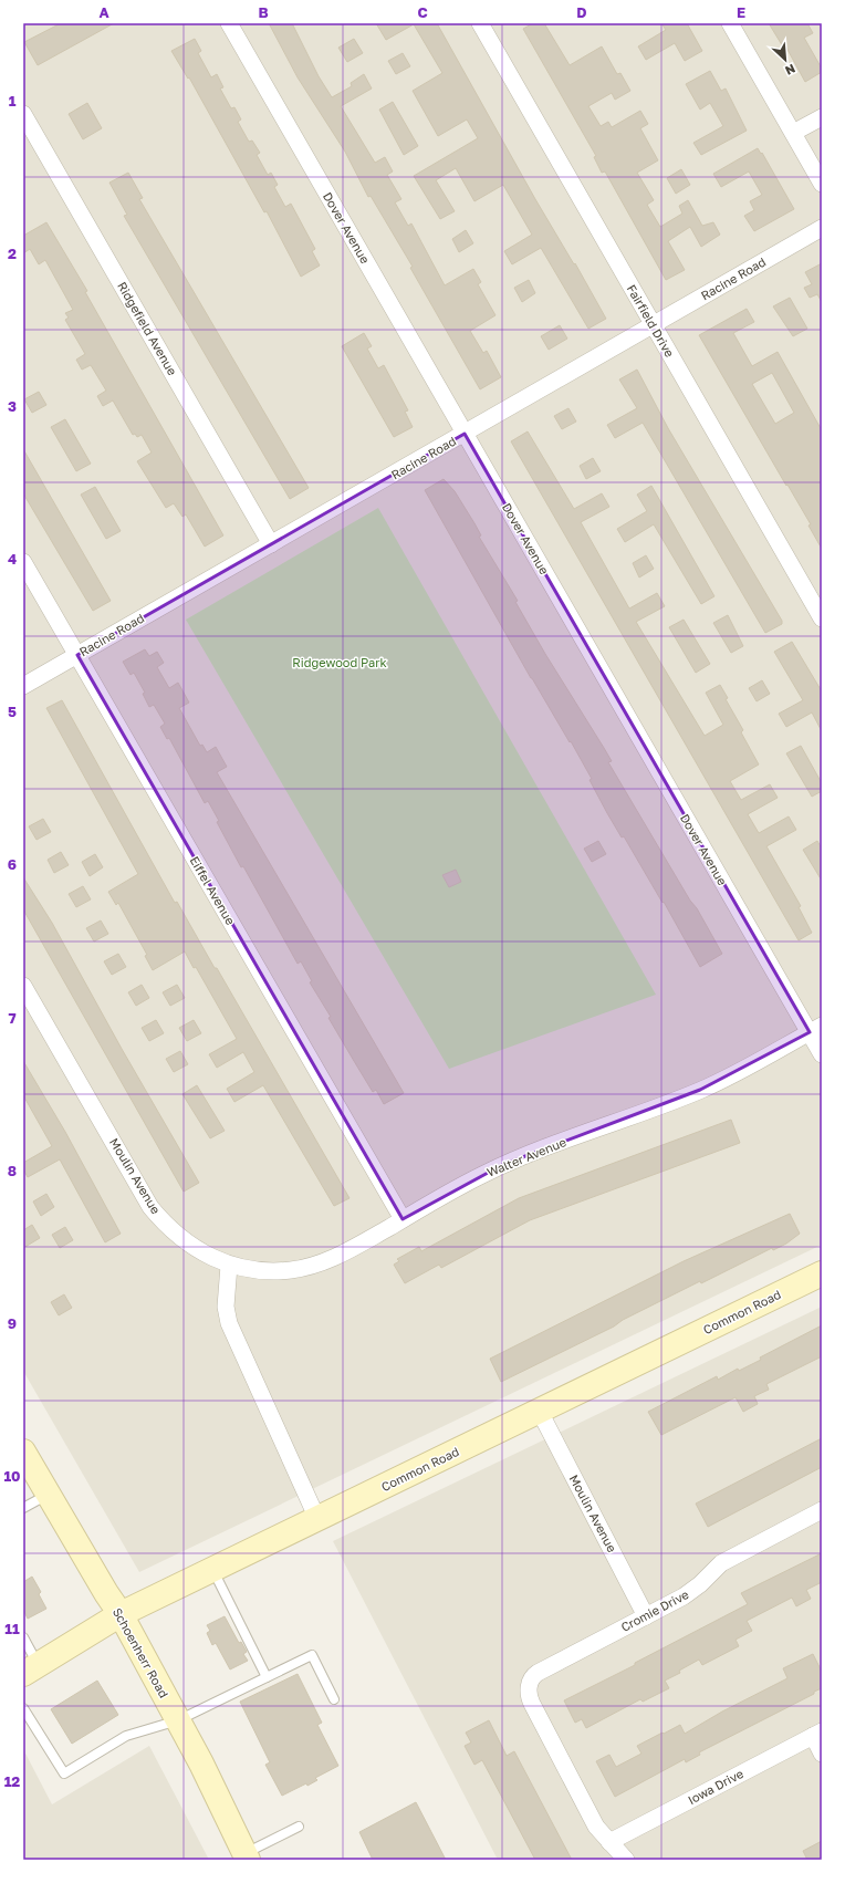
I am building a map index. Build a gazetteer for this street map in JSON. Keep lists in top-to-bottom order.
{
  "streets": {
    "street": [
      "Dover Avenue",
      "Racine Road",
      "Fairfield Drive",
      "Ridgefield Avenue",
      "Eiffel Avenue",
      "Walter Avenue",
      "Moulin Avenue",
      "Common Road",
      "Cromie Drive",
      "Schoenherr Road",
      "Iowa Drive"
    ]
  },
  "crossings": [
    ["Dover Avenue", "Racine Road"],
    ["Dover Avenue", "Walter Avenue"],
    ["Racine Road", "Fairfield Drive"],
    ["Racine Road", "Ridgefield Avenue"],
    ["Racine Road", "Eiffel Avenue"],
    ["Eiffel Avenue", "Walter Avenue"],
    ["Walter Avenue", "Moulin Avenue"],
    ["Moulin Avenue", "Common Road"],
    ["Moulin Avenue", "Cromie Drive"],
    ["Common Road", "Schoenherr Road"],
    ["Cromie Drive", "Iowa Drive"]
  ],
  "parks": ["Ridgewood Park"],
  "north": "bottom right",
  "grid": {
    "columns": [
      "A",
      "B",
      "C",
      "D",
      "E"
    ],
    "rows": [
      "1",
      "2",
      "3",
      "4",
      "5",
      "6",
      "7",
      "8",
      "9",
      "10",
      "11",
      "12"
    ]
  }
}
